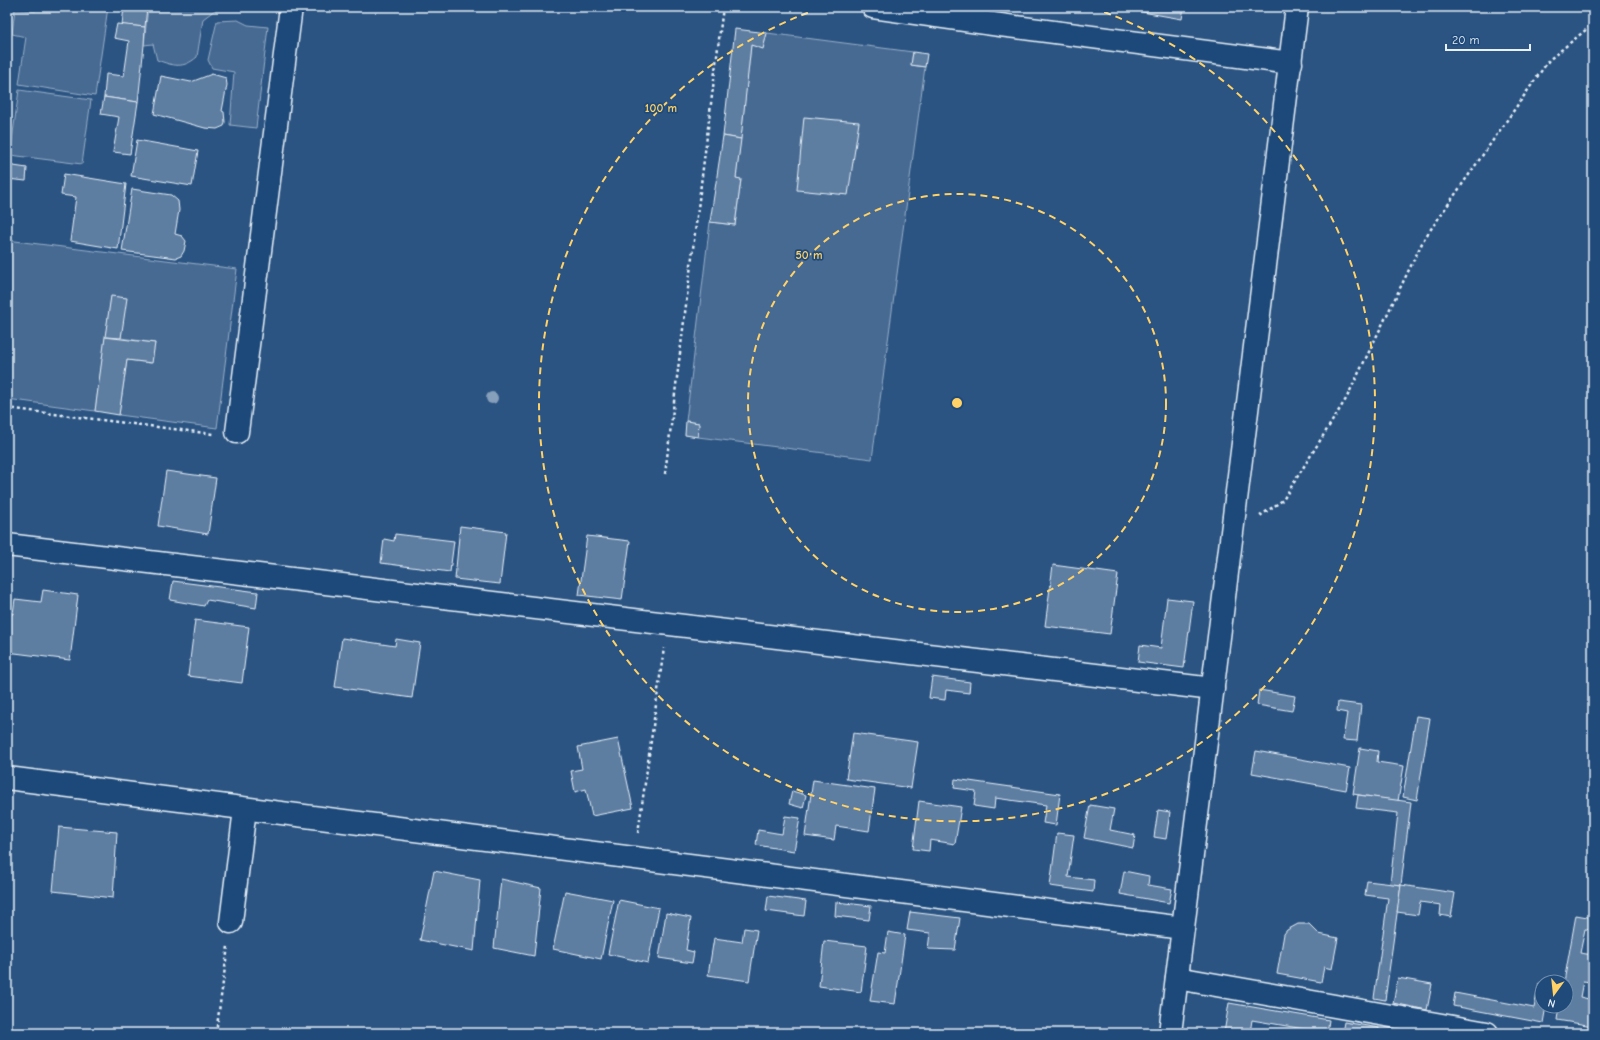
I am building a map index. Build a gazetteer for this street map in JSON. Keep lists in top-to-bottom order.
{
  "scale_bar": "20 m",
  "north": "bottom",
  "rings": ["100 m", "50 m"]
}
